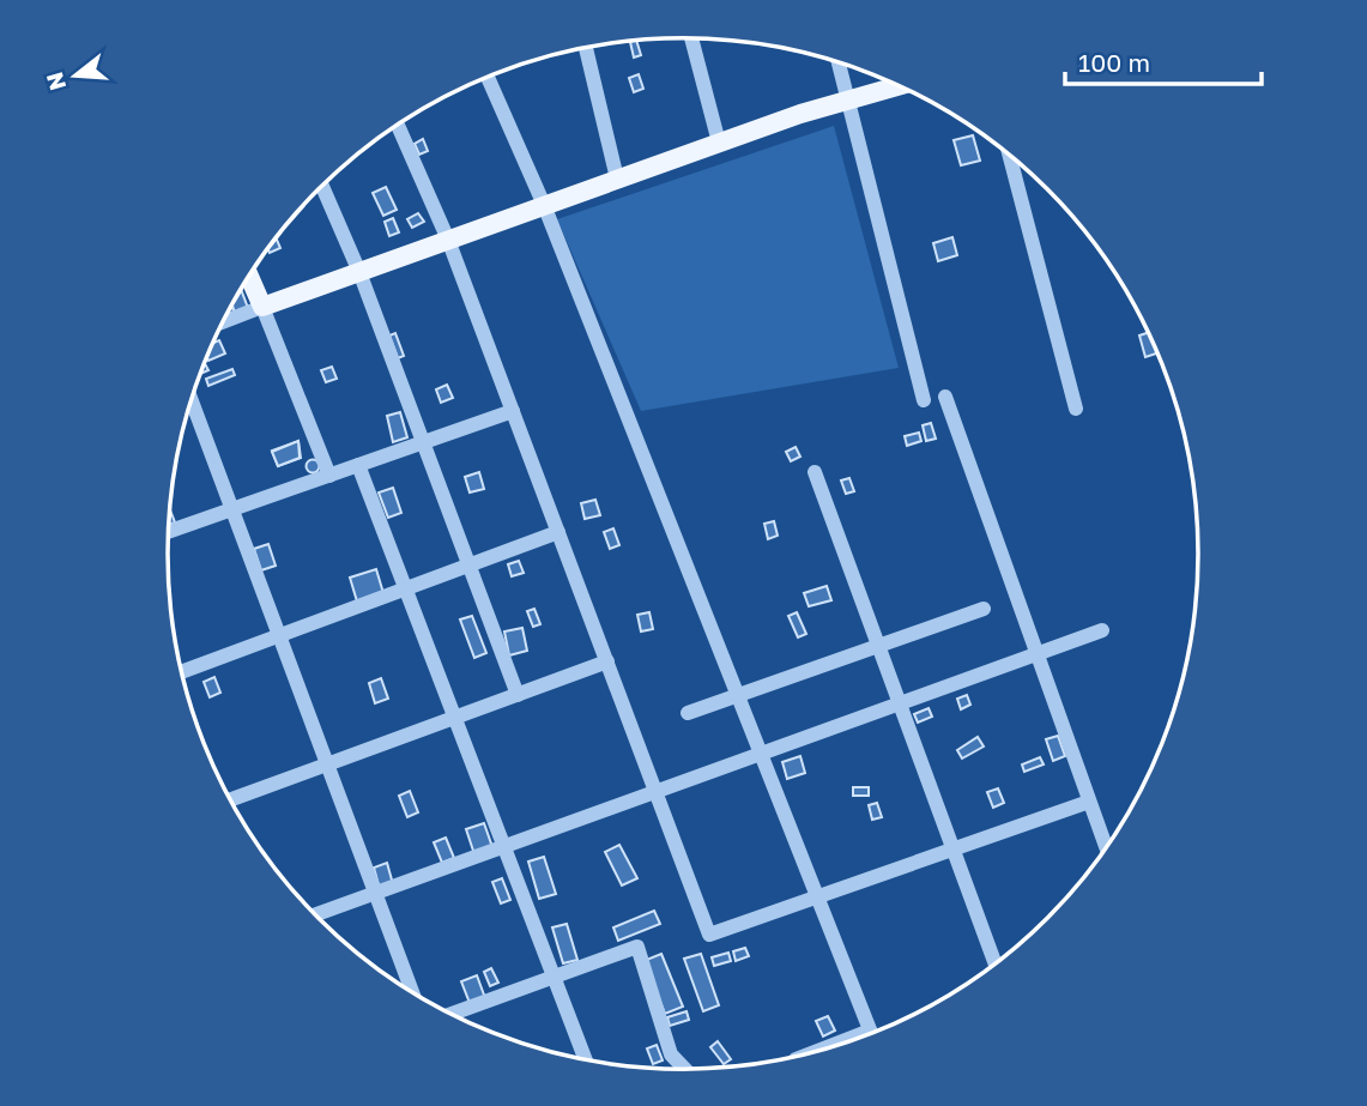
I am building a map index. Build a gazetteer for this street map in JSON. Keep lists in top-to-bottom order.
{
  "scale_bar": "100 m",
  "north": "left"
}
